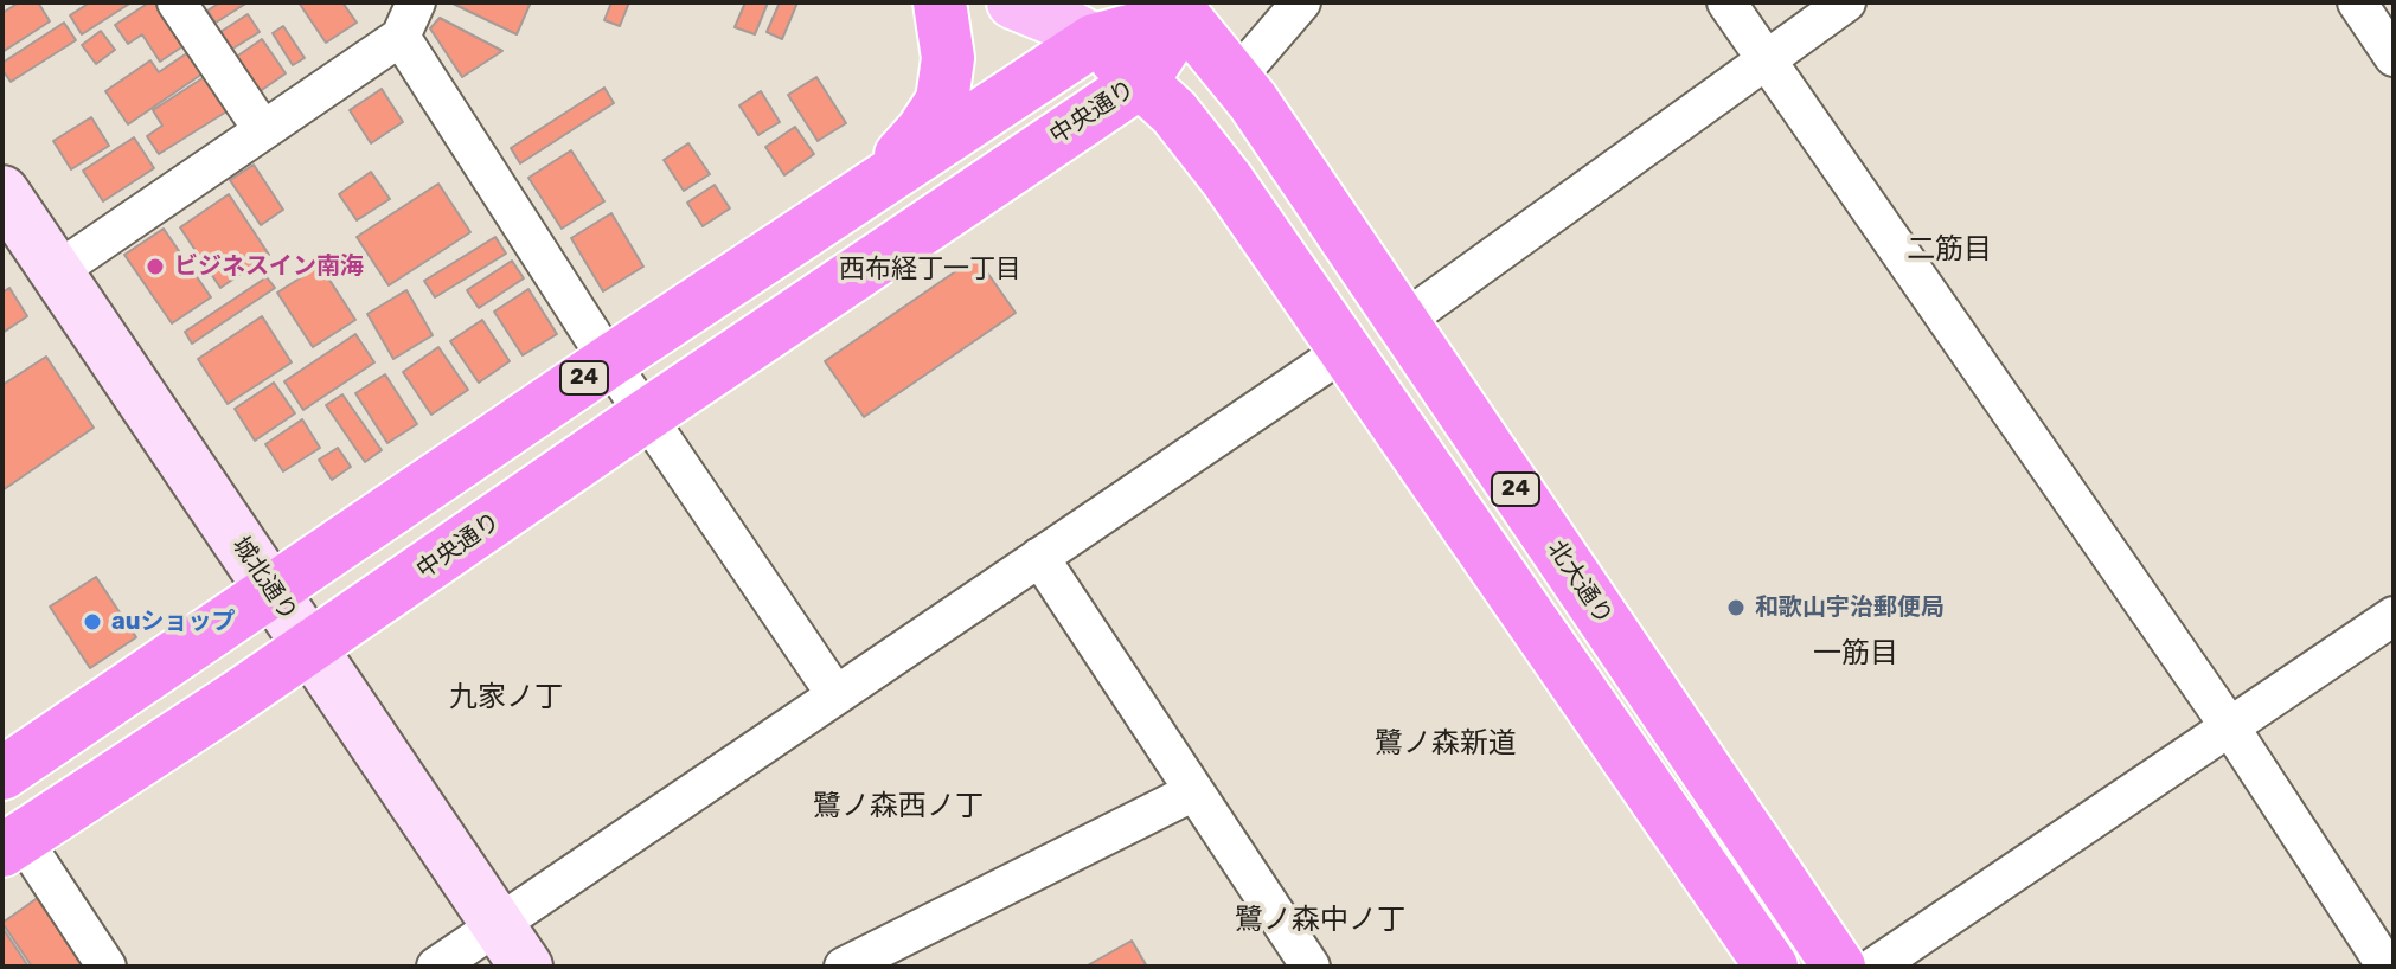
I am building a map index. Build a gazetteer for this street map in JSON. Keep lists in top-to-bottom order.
{
  "streets": {
    "highway": ["中央通り", "24", "北大通り"],
    "street": ["城北通り"]
  },
  "crossings": [
    ["中央通り", "24"],
    ["中央通り", "城北通り"],
    ["中央通り", "北大通り"],
    ["24", "城北通り"],
    ["24", "北大通り"]
  ],
  "districts": [
    "二筋目",
    "西布経丁一丁目",
    "一筋目",
    "九家ノ丁",
    "鷺ノ森新道",
    "鷺ノ森西ノ丁",
    "鷺ノ森中ノ丁"
  ],
  "places": ["ビジネスイン南海", "和歌山宇治郵便局", "auショップ"]
}
